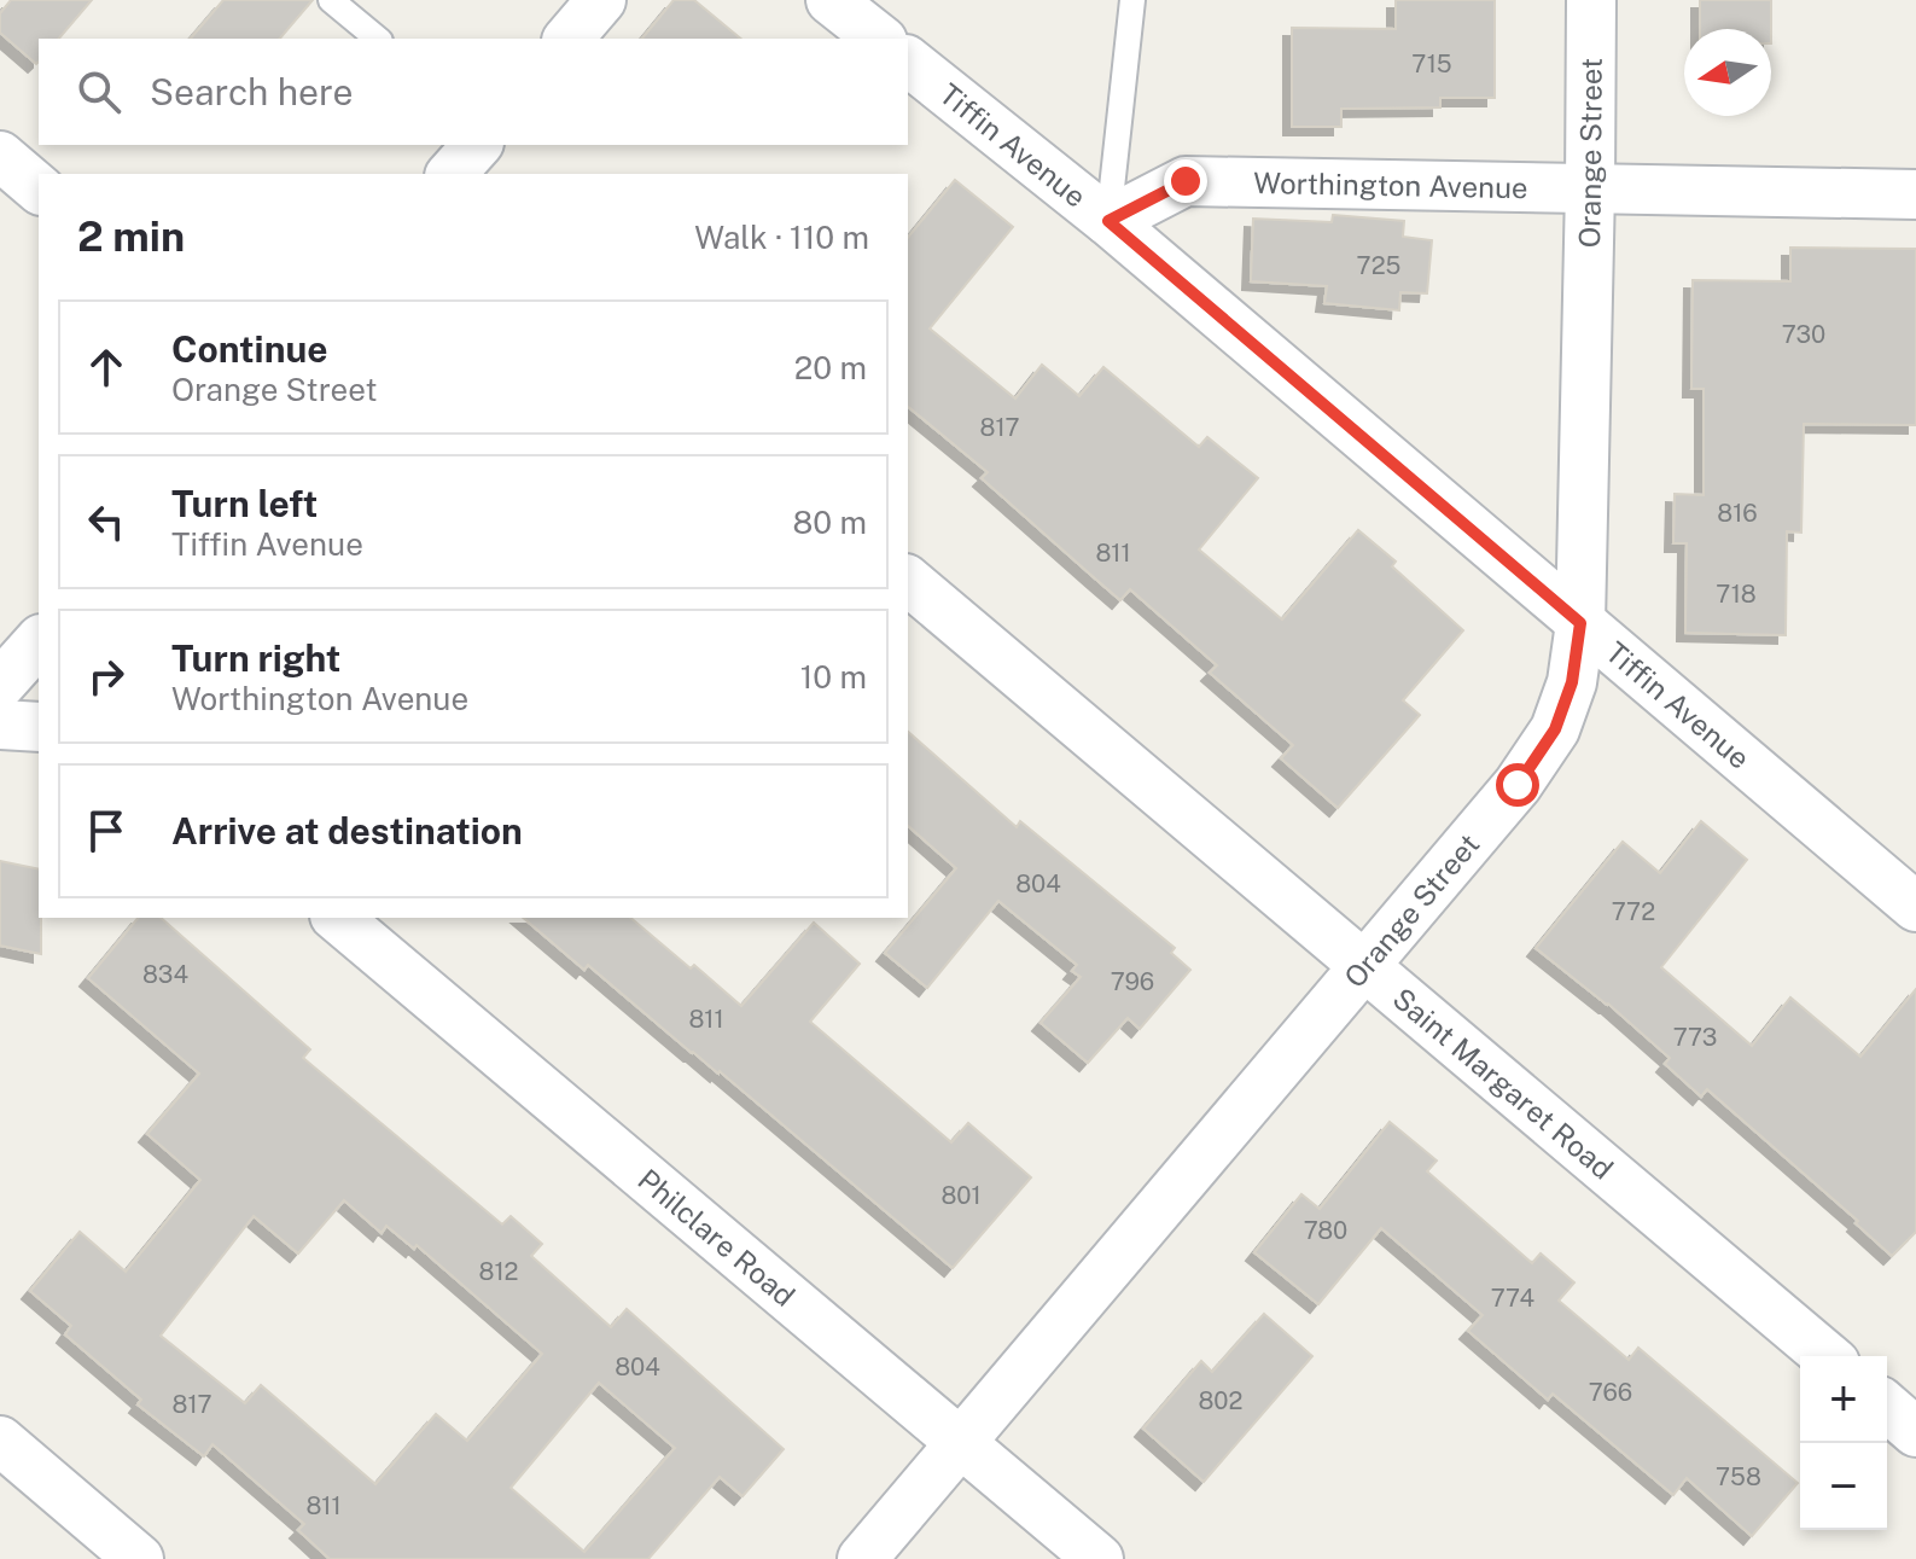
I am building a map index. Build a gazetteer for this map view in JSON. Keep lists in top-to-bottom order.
{
  "streets": {
    "street": [
      "Tiffin Avenue",
      "Orange Street",
      "Worthington Avenue",
      "Saint Margaret Road",
      "Philclare Road"
    ]
  },
  "crossings": [
    ["Tiffin Avenue", "Orange Street"],
    ["Tiffin Avenue", "Worthington Avenue"],
    ["Orange Street", "Worthington Avenue"],
    ["Orange Street", "Saint Margaret Road"],
    ["Orange Street", "Philclare Road"]
  ],
  "house_numbers": [
    "715",
    "725",
    "730",
    "817",
    "816",
    "811",
    "718",
    "804",
    "772",
    "834",
    "796",
    "811",
    "773",
    "801",
    "780",
    "812",
    "774",
    "804",
    "766",
    "802",
    "817",
    "758",
    "811"
  ],
  "north": "left",
  "page": {
    "search": "Search here",
    "heading": ["2 min", "Walk · 110 m"],
    "list": [
      ["Continue", "Orange Street", "20 m"],
      ["Turn left", "Tiffin Avenue", "80 m"],
      ["Turn right", "Worthington Avenue", "10 m"],
      "Arrive at destination"
    ],
    "map_buttons": ["+", "−"]
  }
}
